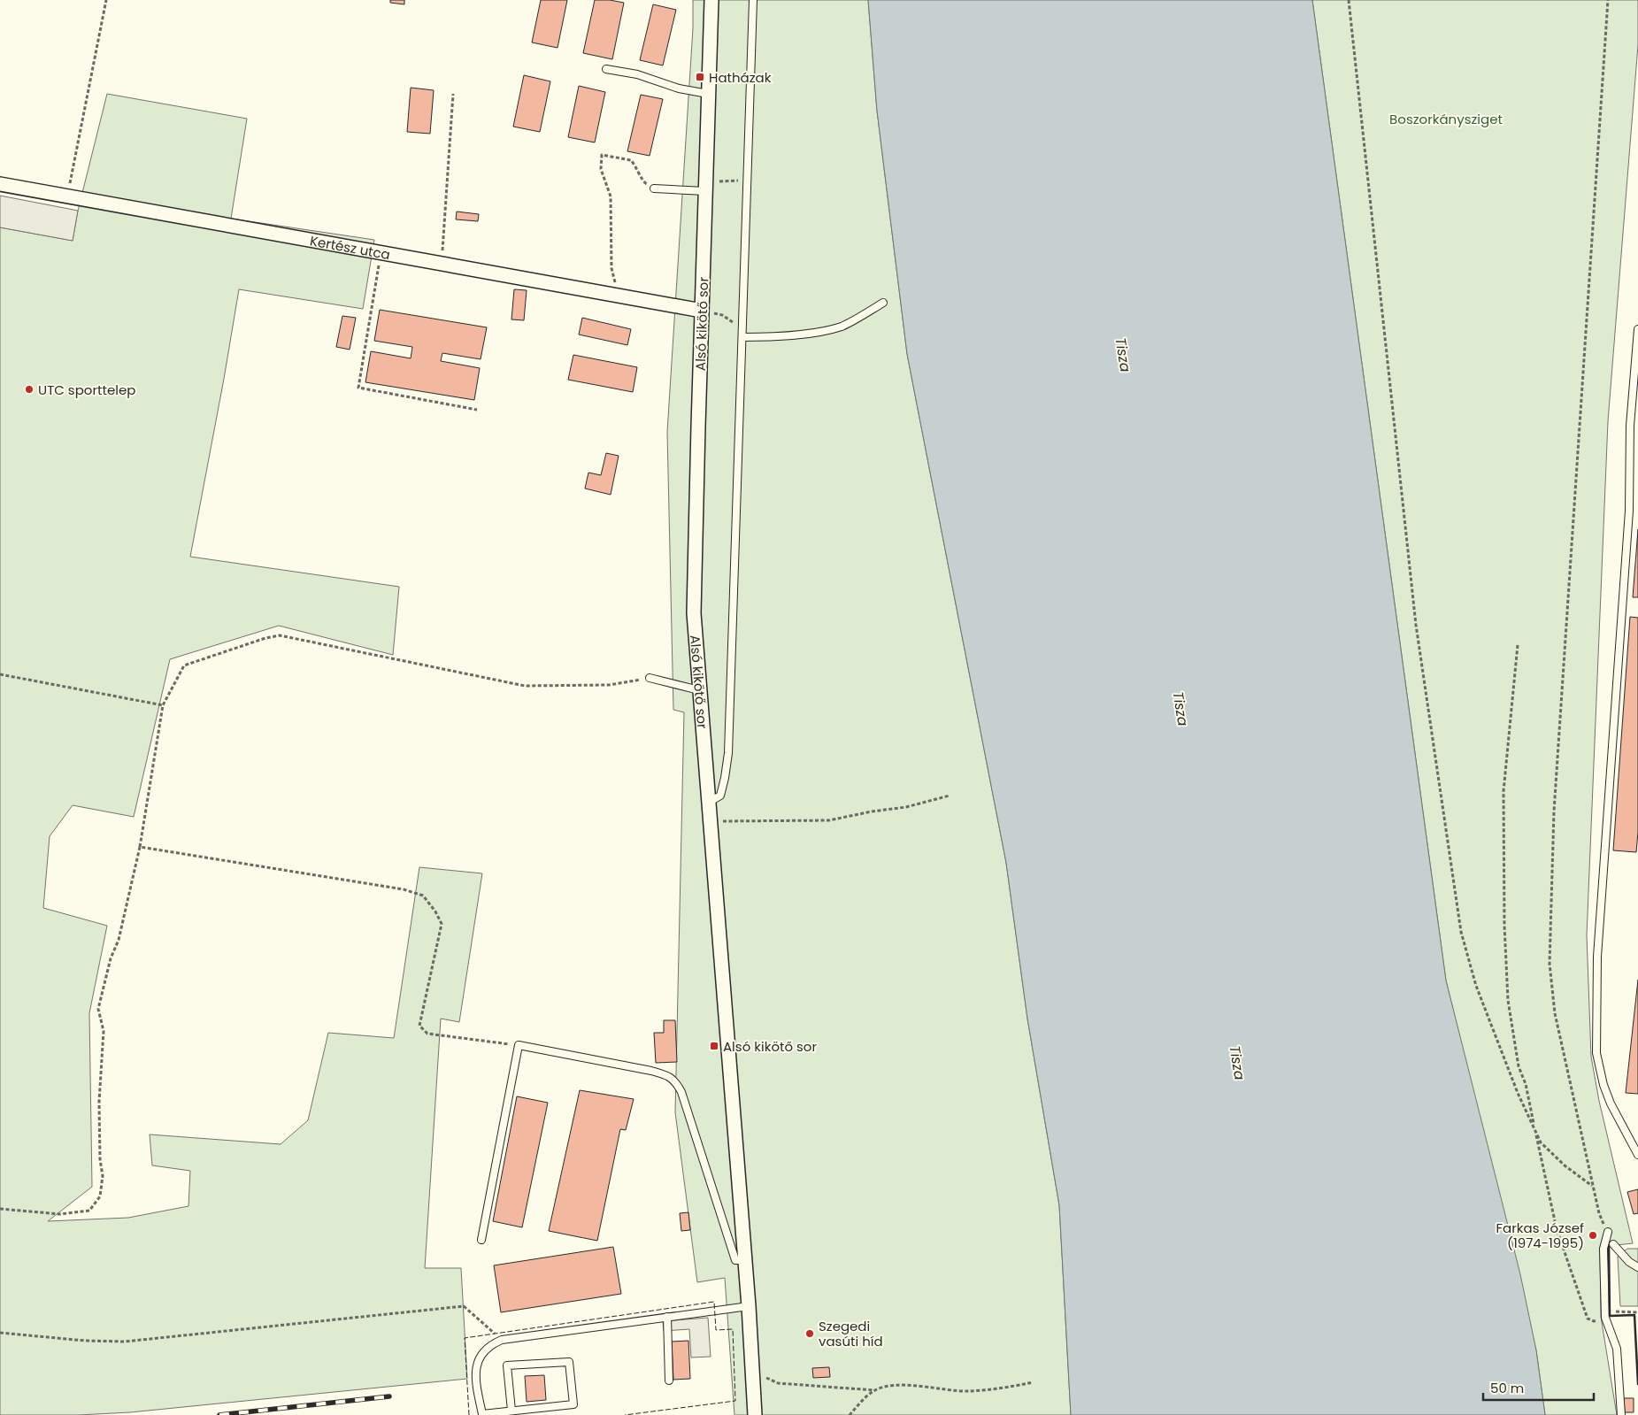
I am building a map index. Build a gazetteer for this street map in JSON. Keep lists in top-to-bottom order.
{
  "streets": {
    "street": ["Kertész utca", "Alsó kikötő sor"]
  },
  "crossings": [
    ["Kertész utca", "Alsó kikötő sor"]
  ],
  "water": ["Tisza"],
  "parks": ["Boszorkánysziget"],
  "places": {
    "transit": ["Hatházak", "Alsó kikötő sor"],
    "other": ["UTC sporttelep", "Farkas József (1974-1995)", "Szegedi vasúti híd"]
  },
  "scale_bar": "50 m"
}
